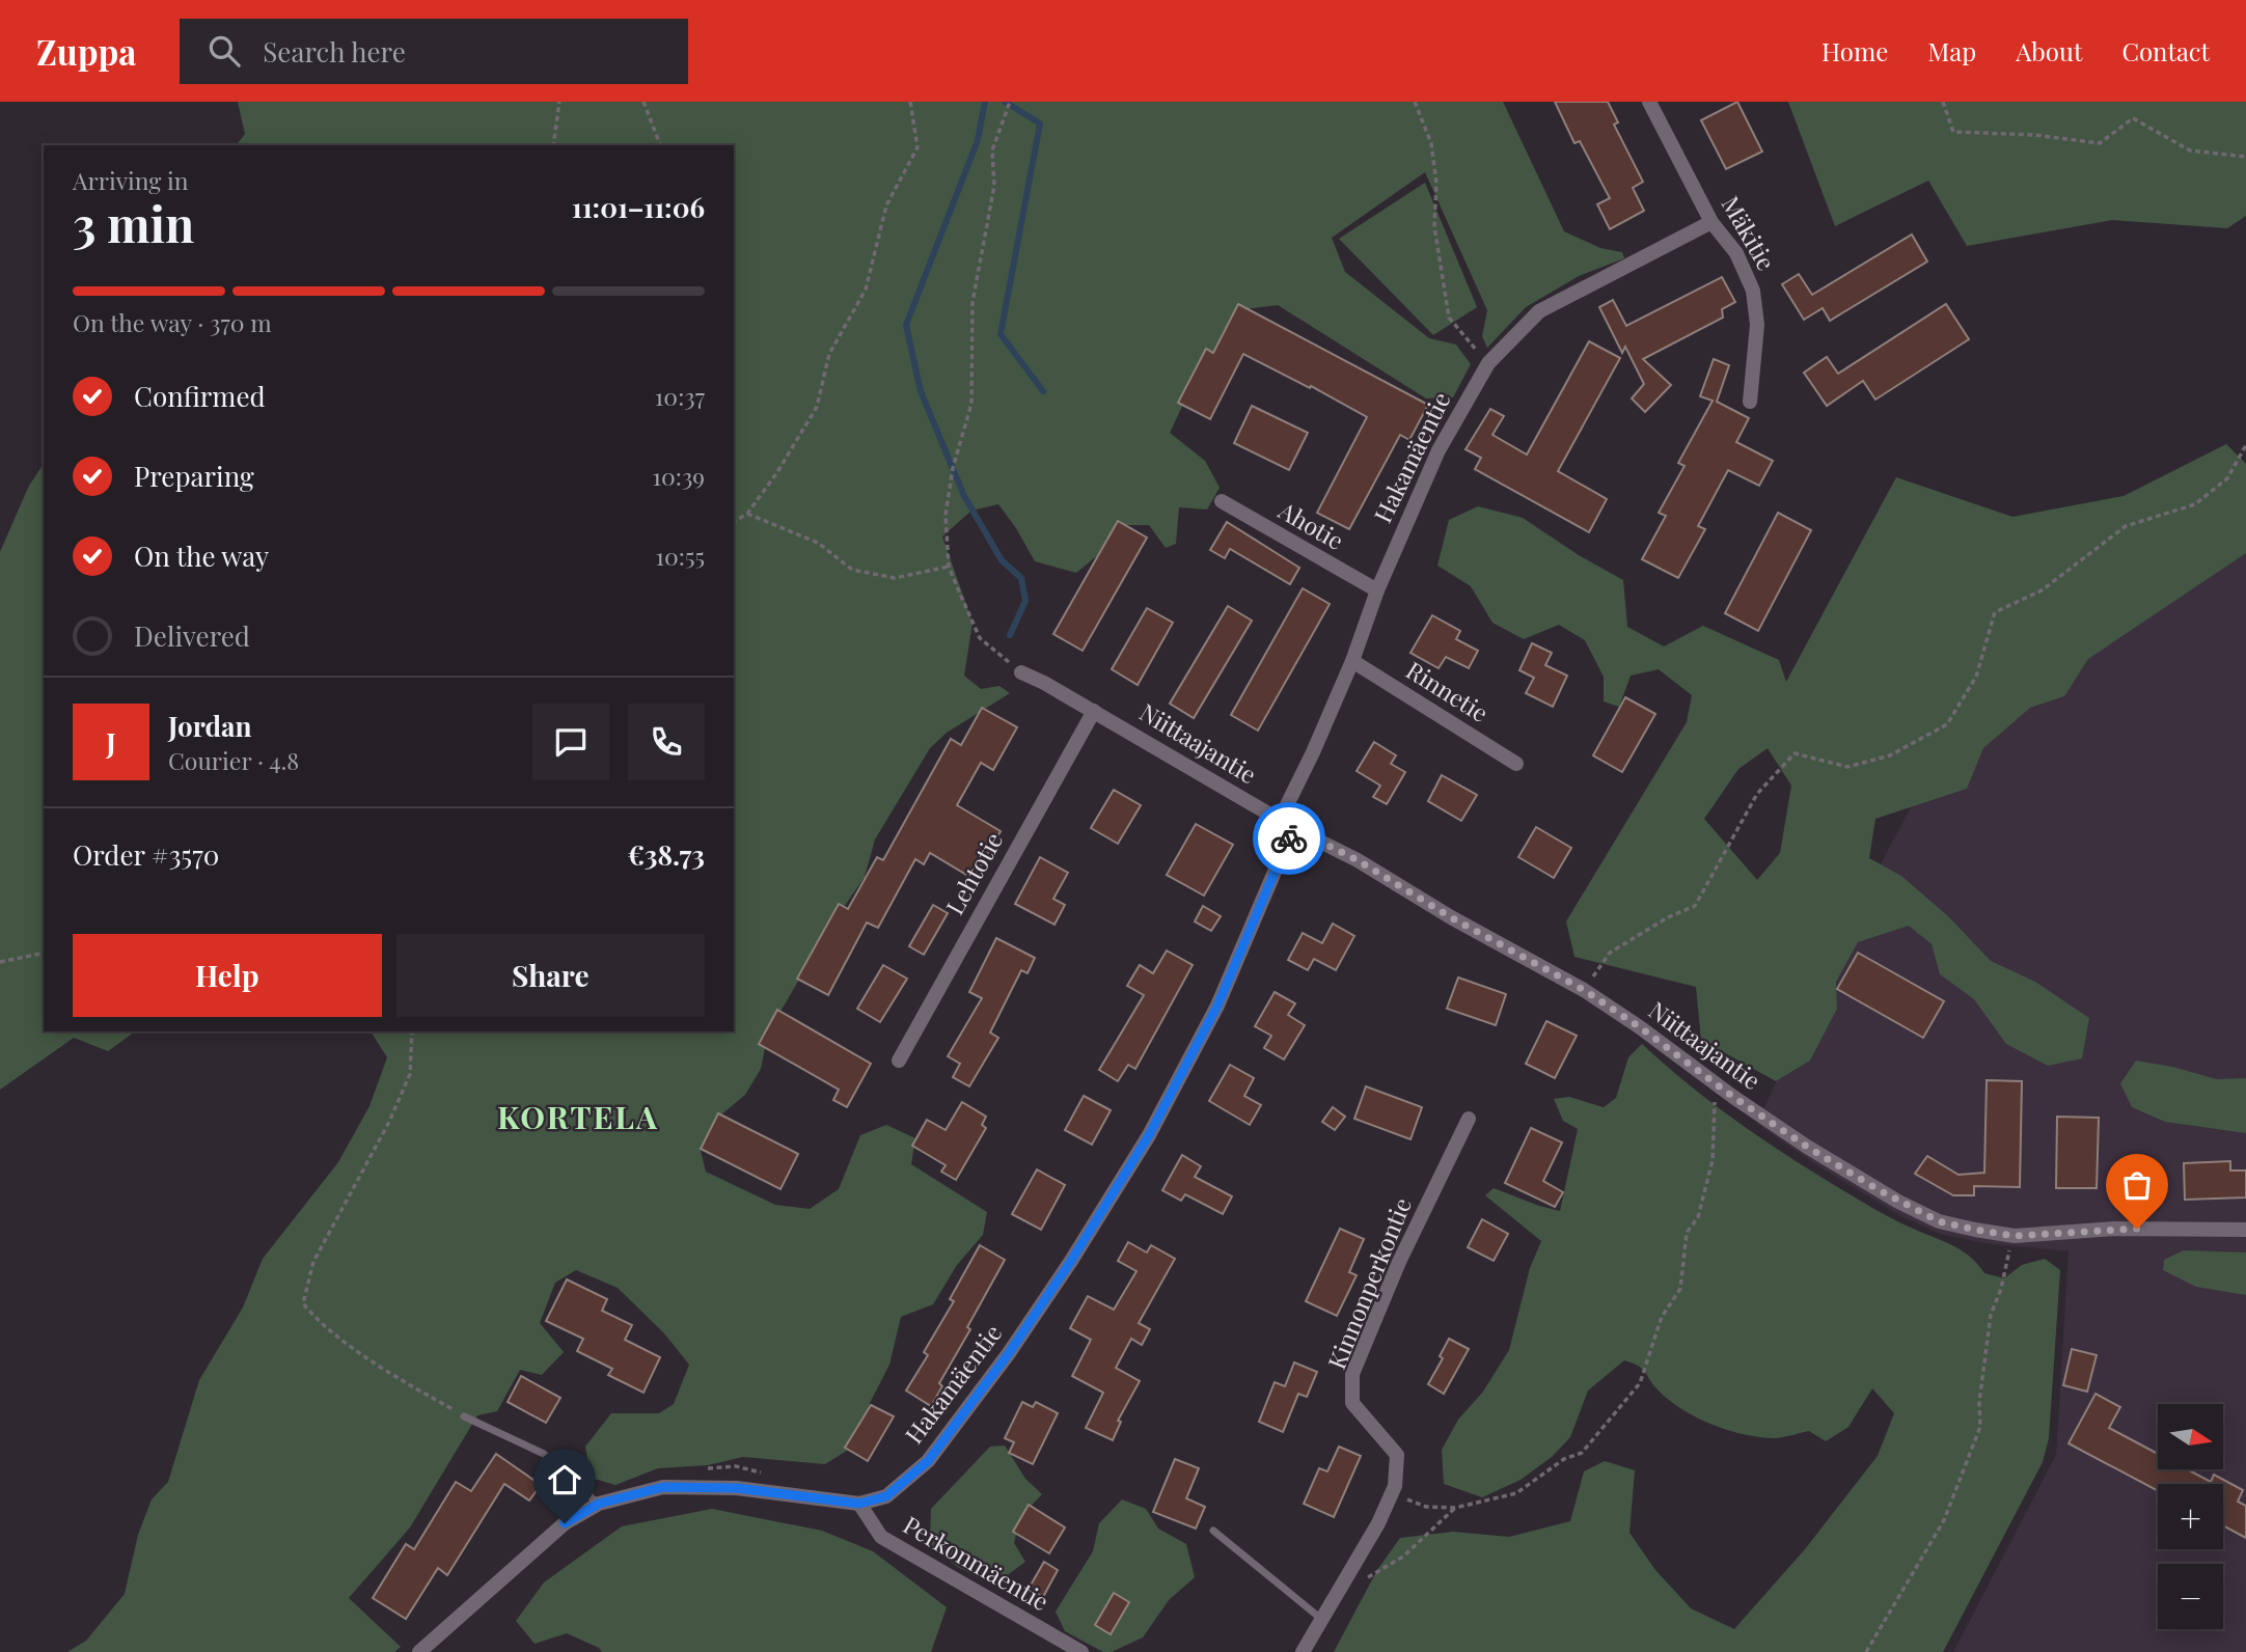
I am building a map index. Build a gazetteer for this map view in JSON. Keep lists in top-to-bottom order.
{
  "streets": {
    "street": [
      "Mäkitie",
      "Hakamäentie",
      "Ahotie",
      "Rinnetie",
      "Niittaajantie",
      "Lehtotie",
      "Kinnonperkontie",
      "Perkonmäentie"
    ]
  },
  "crossings": [
    ["Mäkitie", "Hakamäentie"],
    ["Hakamäentie", "Ahotie"],
    ["Hakamäentie", "Rinnetie"],
    ["Hakamäentie", "Niittaajantie"],
    ["Hakamäentie", "Perkonmäentie"],
    ["Niittaajantie", "Lehtotie"]
  ],
  "districts": ["KORTELA"],
  "north": "right",
  "page": {
    "header": "Zuppa",
    "search": "Search here",
    "nav": [
      "Home",
      "Map",
      "About",
      "Contact"
    ],
    "heading": ["3 min", "Arriving in", "11:01–11:06"],
    "panel": [
      "Jordan",
      "Courier · 4.8",
      "Order #3570",
      "€38.73"
    ],
    "bar": "On the way · 370 m",
    "list": [
      ["Confirmed", "10:37"],
      ["Preparing", "10:39"],
      ["On the way", "10:55"],
      "Delivered"
    ],
    "round": "J",
    "buttons": ["Help", "Share"],
    "map_buttons": ["+", "−"]
  }
}
